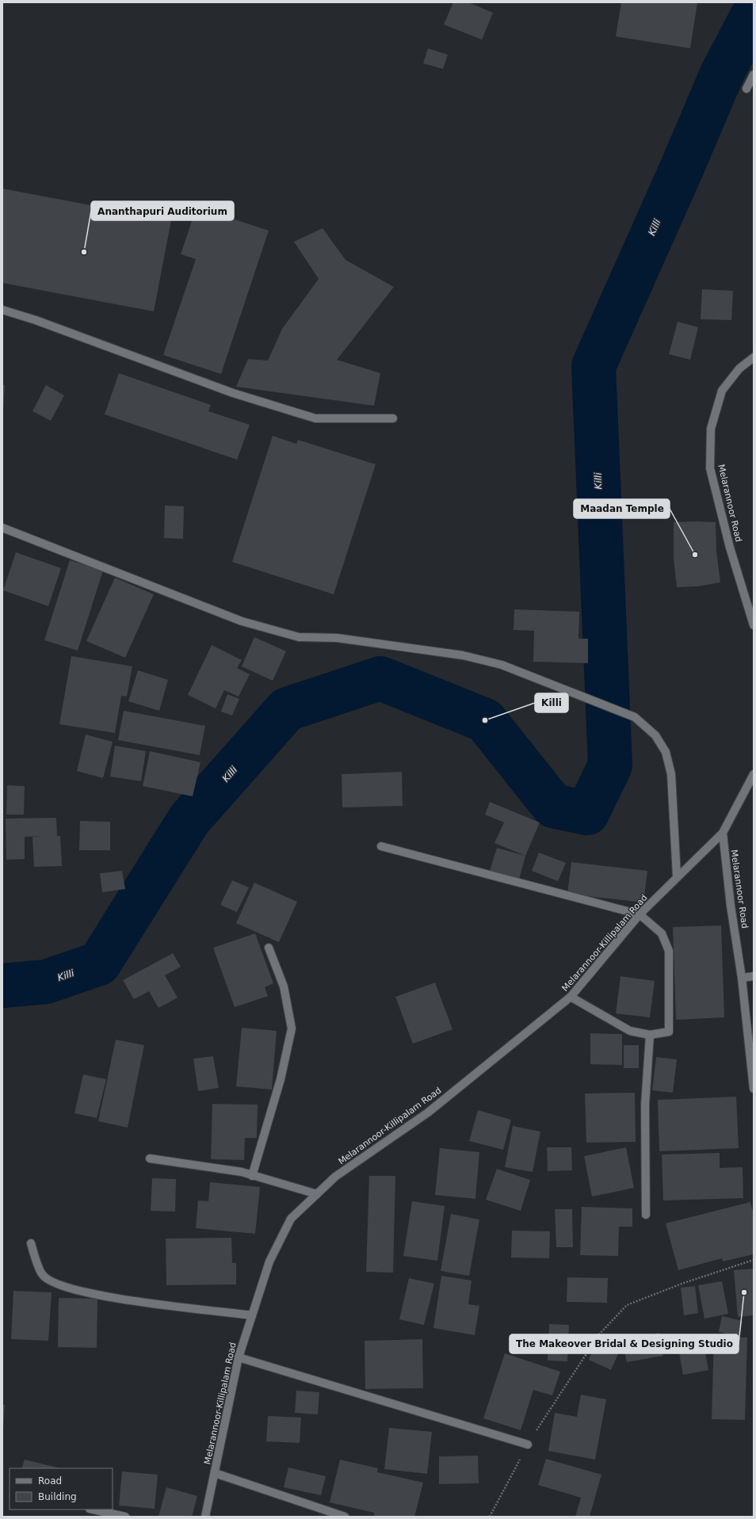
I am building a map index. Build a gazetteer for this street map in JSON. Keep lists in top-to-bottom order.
{
  "streets": {
    "street": ["Melarannoor Road", "Melarannoor-Killipalam Road"]
  },
  "crossings": [
    ["Melarannoor Road", "Melarannoor-Killipalam Road"]
  ],
  "water": ["Killi"],
  "places": [
    "Ananthapuri Auditorium",
    "Maadan Temple",
    "Killi",
    "The Makeover Bridal & Designing Studio"
  ],
  "legend": ["Road", "Building"]
}
